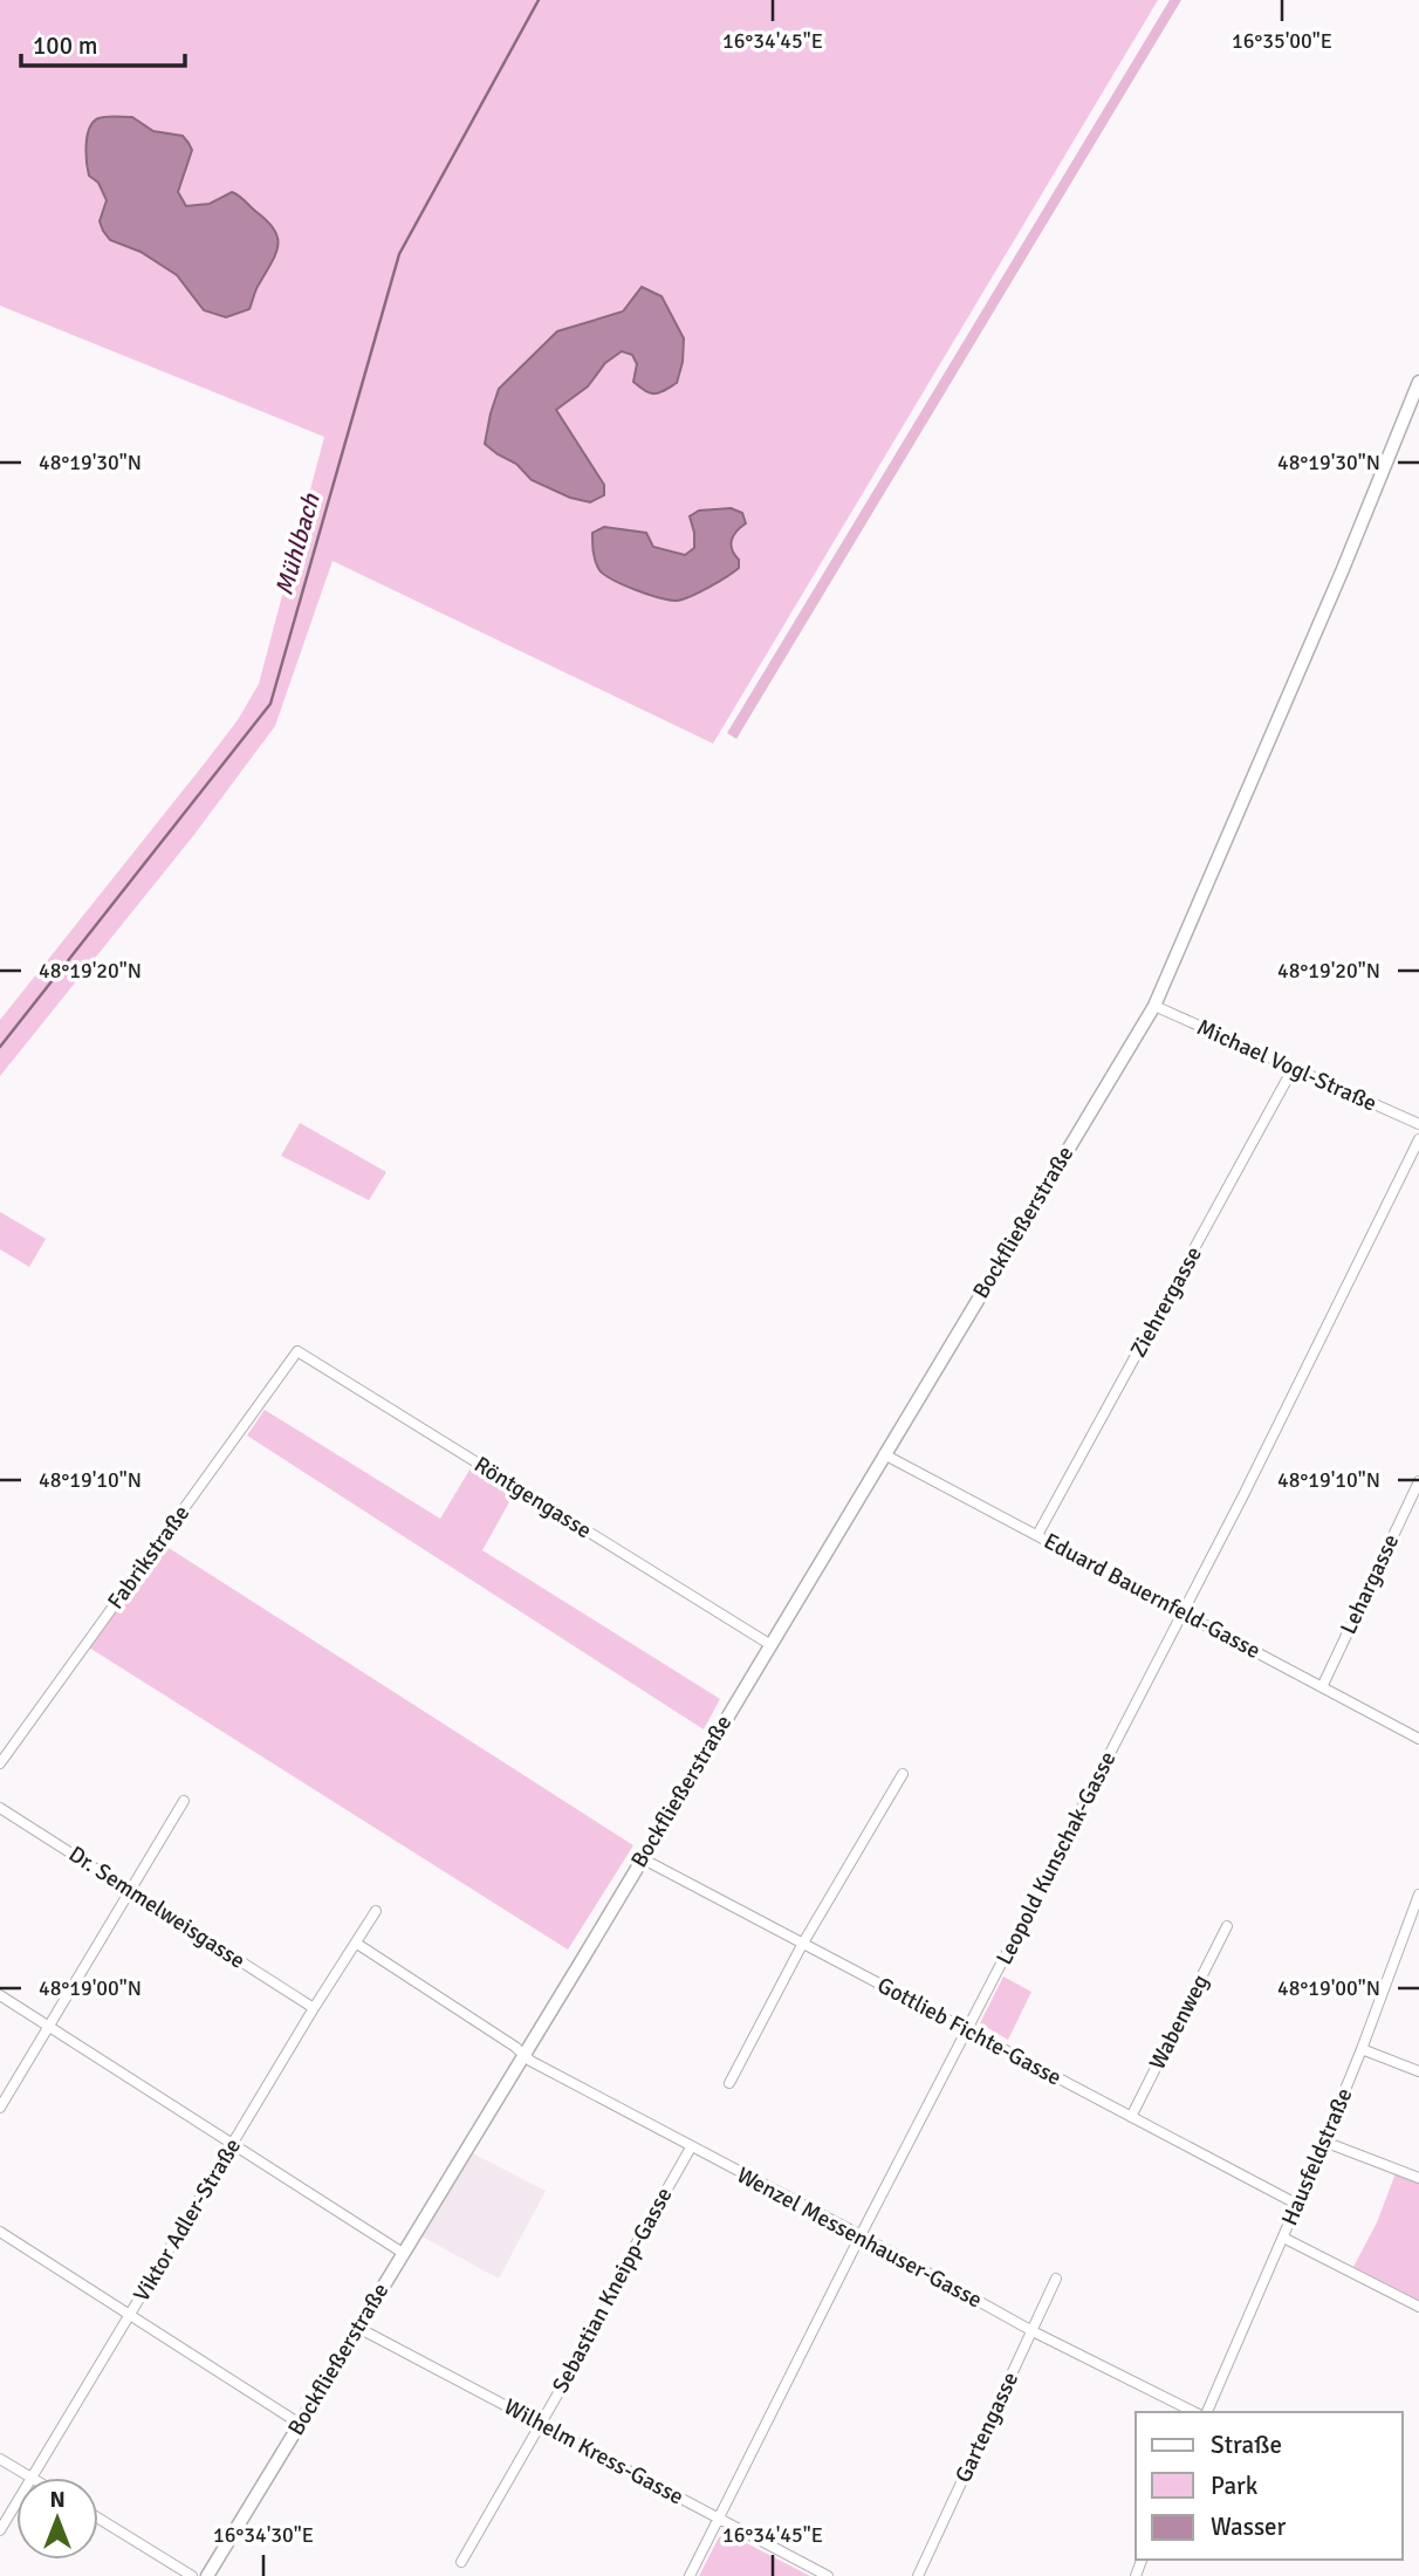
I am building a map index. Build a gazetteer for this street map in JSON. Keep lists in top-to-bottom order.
{
  "streets": {
    "main road": ["Bockfließerstraße"],
    "street": [
      "Michael Vogl-Straße",
      "Ziehrergasse",
      "Röntgengasse",
      "Fabrikstraße",
      "Lehargasse",
      "Eduard Bauernfeld-Gasse",
      "Leopold Kunschak-Gasse",
      "Dr. Semmelweisgasse",
      "Wabenweg",
      "Gottlieb Fichte-Gasse",
      "Hausfeldstraße",
      "Viktor Adler-Straße",
      "Wenzel Messenhauser-Gasse",
      "Sebastian Kneipp-Gasse",
      "Gartengasse",
      "Wilhelm Kress-Gasse"
    ]
  },
  "crossings": [
    ["Michael Vogl-Straße", "Bockfließerstraße"],
    ["Michael Vogl-Straße", "Ziehrergasse"],
    ["Bockfließerstraße", "Röntgengasse"],
    ["Bockfließerstraße", "Eduard Bauernfeld-Gasse"],
    ["Bockfließerstraße", "Gottlieb Fichte-Gasse"],
    ["Bockfließerstraße", "Wenzel Messenhauser-Gasse"],
    ["Bockfließerstraße", "Wilhelm Kress-Gasse"],
    ["Ziehrergasse", "Eduard Bauernfeld-Gasse"],
    ["Röntgengasse", "Fabrikstraße"],
    ["Lehargasse", "Eduard Bauernfeld-Gasse"],
    ["Eduard Bauernfeld-Gasse", "Leopold Kunschak-Gasse"],
    ["Leopold Kunschak-Gasse", "Gottlieb Fichte-Gasse"],
    ["Leopold Kunschak-Gasse", "Wenzel Messenhauser-Gasse"],
    ["Leopold Kunschak-Gasse", "Wilhelm Kress-Gasse"],
    ["Dr. Semmelweisgasse", "Viktor Adler-Straße"],
    ["Wabenweg", "Gottlieb Fichte-Gasse"],
    ["Gottlieb Fichte-Gasse", "Hausfeldstraße"],
    ["Viktor Adler-Straße", "Wenzel Messenhauser-Gasse"],
    ["Wenzel Messenhauser-Gasse", "Sebastian Kneipp-Gasse"],
    ["Wenzel Messenhauser-Gasse", "Gartengasse"],
    ["Sebastian Kneipp-Gasse", "Wilhelm Kress-Gasse"]
  ],
  "water": ["Mühlbach"],
  "legend": ["Straße", "Park", "Wasser"],
  "scale_bar": "100 m",
  "north": "top",
  "coordinates": [
    "16°34'45\"E",
    "16°35'00\"E",
    "48°19'30\"N",
    "48°19'20\"N",
    "48°19'10\"N",
    "48°19'00\"N",
    "16°34'30\"E"
  ]
}
